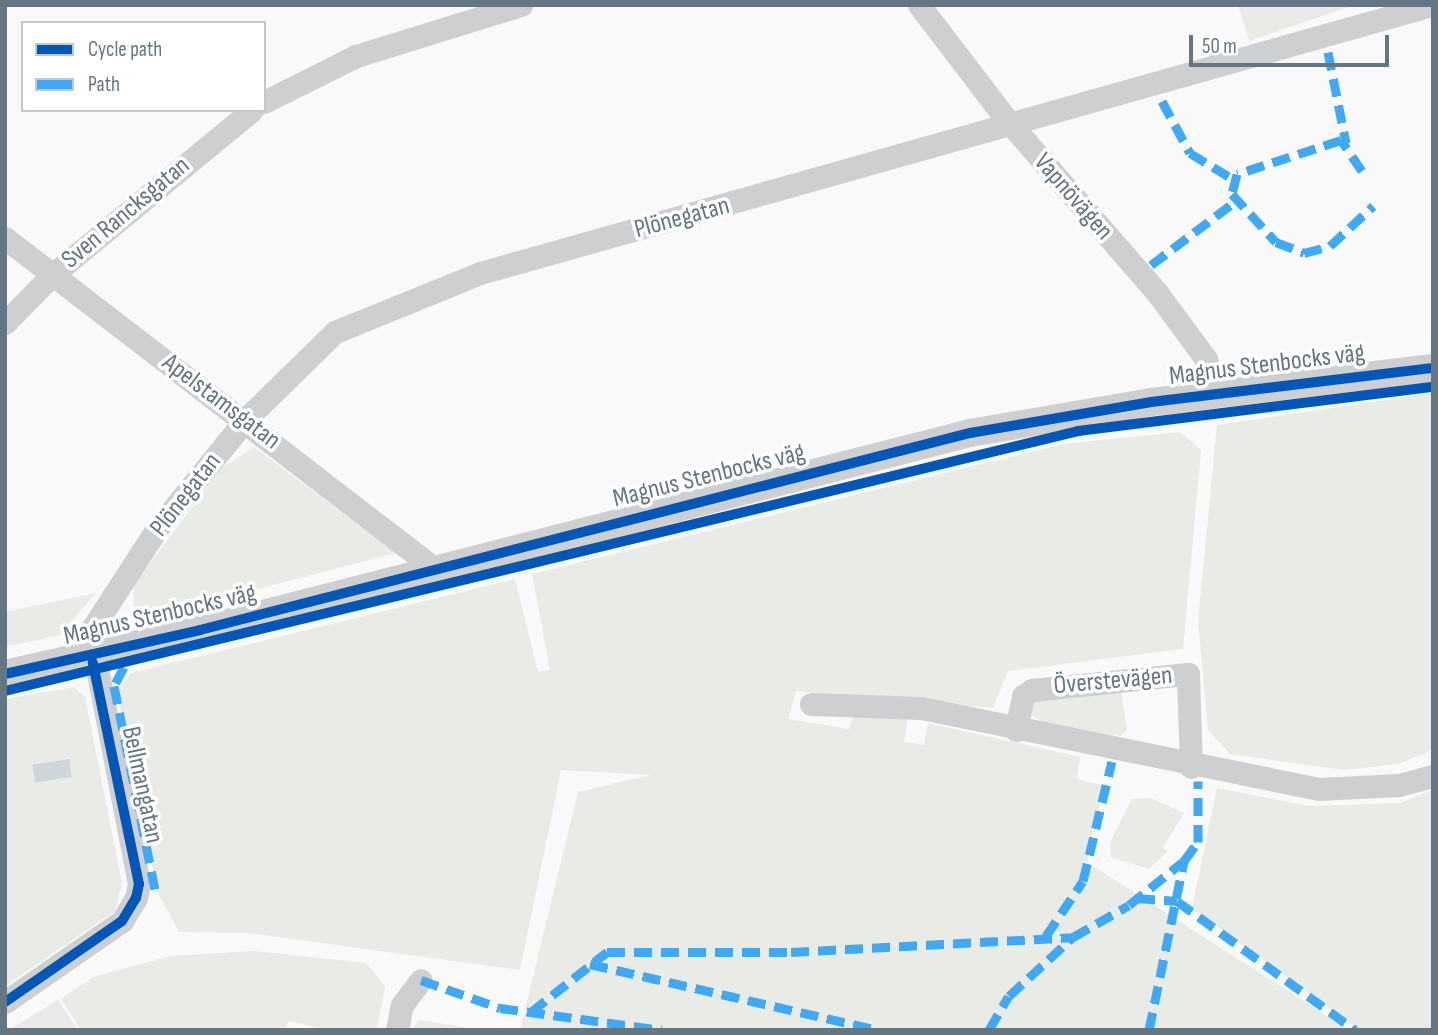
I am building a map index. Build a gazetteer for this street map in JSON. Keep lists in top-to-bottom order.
{
  "streets": {
    "street": [
      "Vapnövägen",
      "Sven Rancksgatan",
      "Plönegatan",
      "Magnus Stenbocks väg",
      "Apelstamsgatan",
      "Överstevägen",
      "Bellmangatan"
    ]
  },
  "crossings": [
    ["Vapnövägen", "Plönegatan"],
    ["Vapnövägen", "Magnus Stenbocks väg"],
    ["Sven Rancksgatan", "Apelstamsgatan"],
    ["Plönegatan", "Magnus Stenbocks väg"],
    ["Plönegatan", "Apelstamsgatan"],
    ["Plönegatan", "Bellmangatan"],
    ["Magnus Stenbocks väg", "Apelstamsgatan"],
    ["Magnus Stenbocks väg", "Bellmangatan"]
  ],
  "legend": ["Cycle path", "Path"],
  "scale_bar": "50 m"
}
